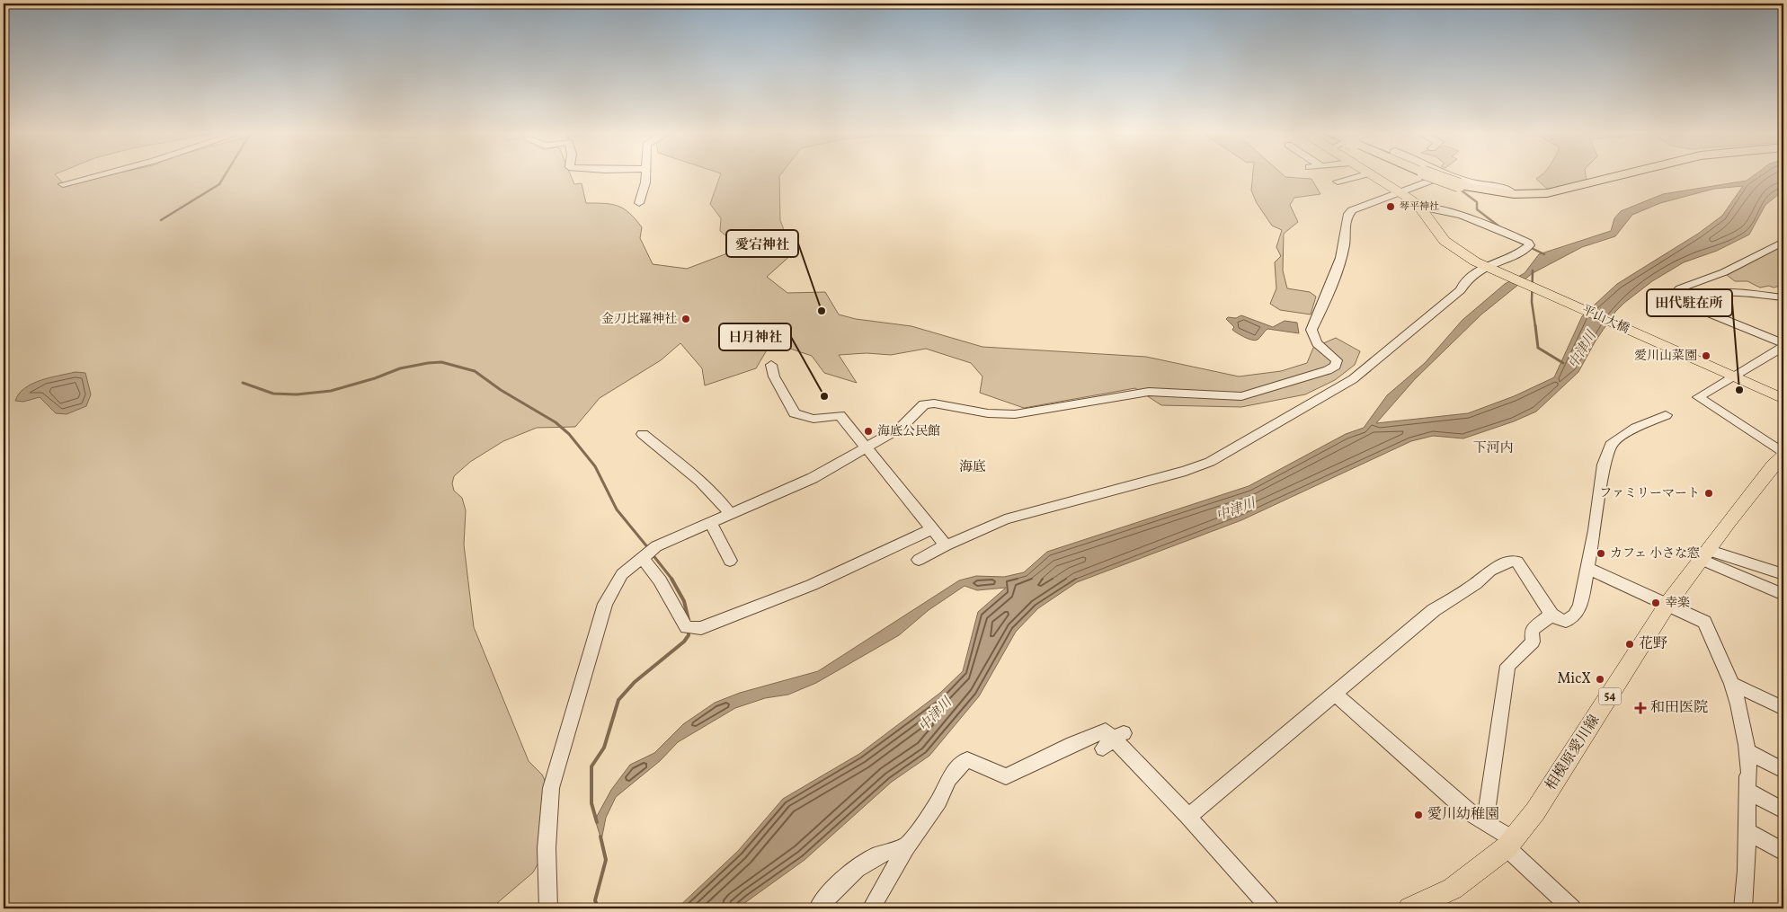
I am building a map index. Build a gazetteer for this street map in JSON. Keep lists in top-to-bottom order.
{
  "streets": {
    "main road": ["平山大橋", "54", "相模原愛川線"]
  },
  "districts": ["下河内", "海底"],
  "water": ["中津川"],
  "places": {
    "other": [
      "琴平神社",
      "愛宕神社",
      "金刀比羅神社",
      "愛川山菜園",
      "田代駐在所",
      "日月神社",
      "海底公民館",
      "ファミリーマート",
      "カフェ 小さな窓",
      "幸楽",
      "花野",
      "MicX",
      "愛川幼稚園"
    ],
    "health": ["和田医院"]
  }
}
